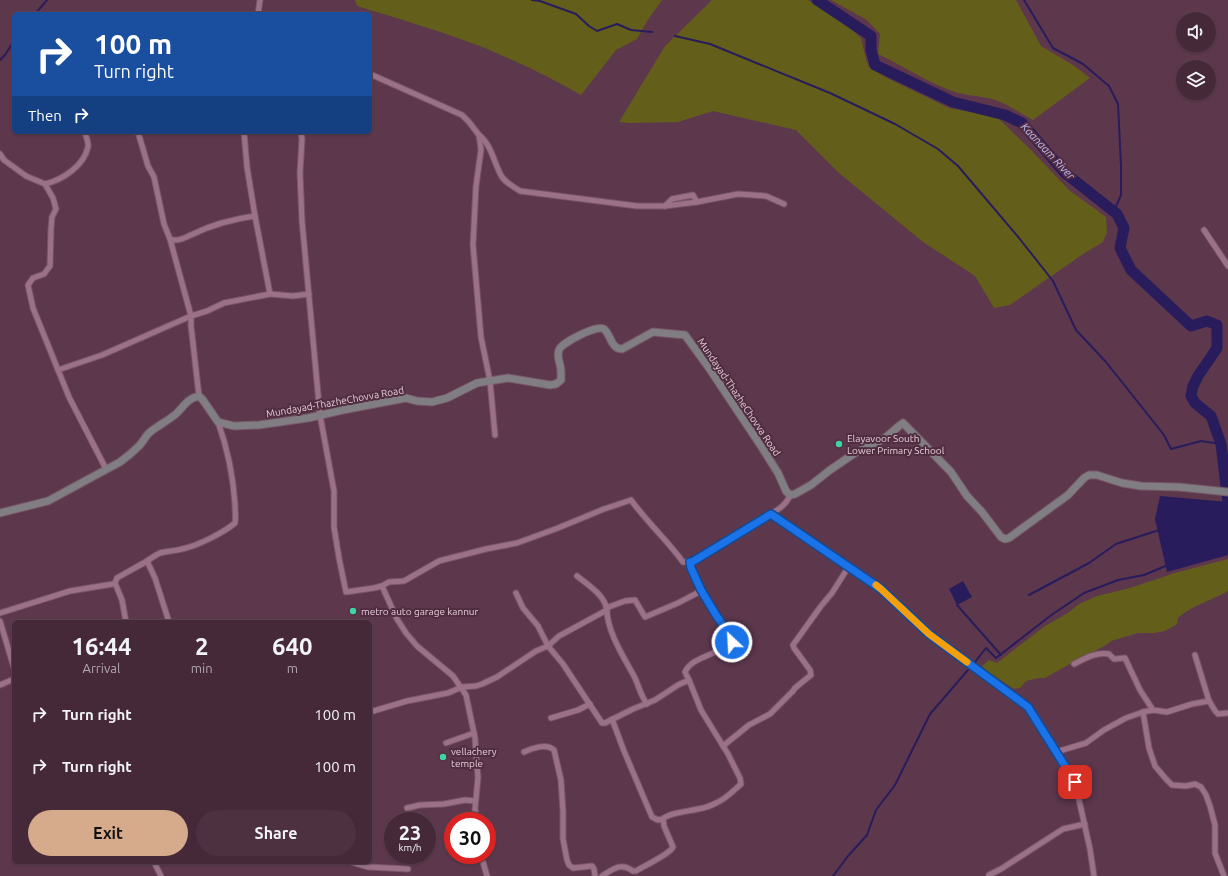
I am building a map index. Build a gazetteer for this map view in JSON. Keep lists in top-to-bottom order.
{
  "streets": {
    "main road": ["Mundayad-ThazheChovva Road"]
  },
  "water": ["Kaanaam River"],
  "places": ["Elayavoor South Lower Primary School", "metro auto garage kannur", "vellachery temple"],
  "page": {
    "turn": ["100 m", "Turn right"],
    "then": "Then",
    "eta": [
      "16:44",
      "Arrival",
      "2",
      "min",
      "640",
      "m"
    ],
    "list": [
      {
        "name": "Turn right",
        "value": "100 m"
      },
      {
        "name": "Turn right",
        "value": "100 m"
      }
    ],
    "buttons": ["Exit", "Share"],
    "speed": "23 km/h",
    "limit": "30"
  }
}
